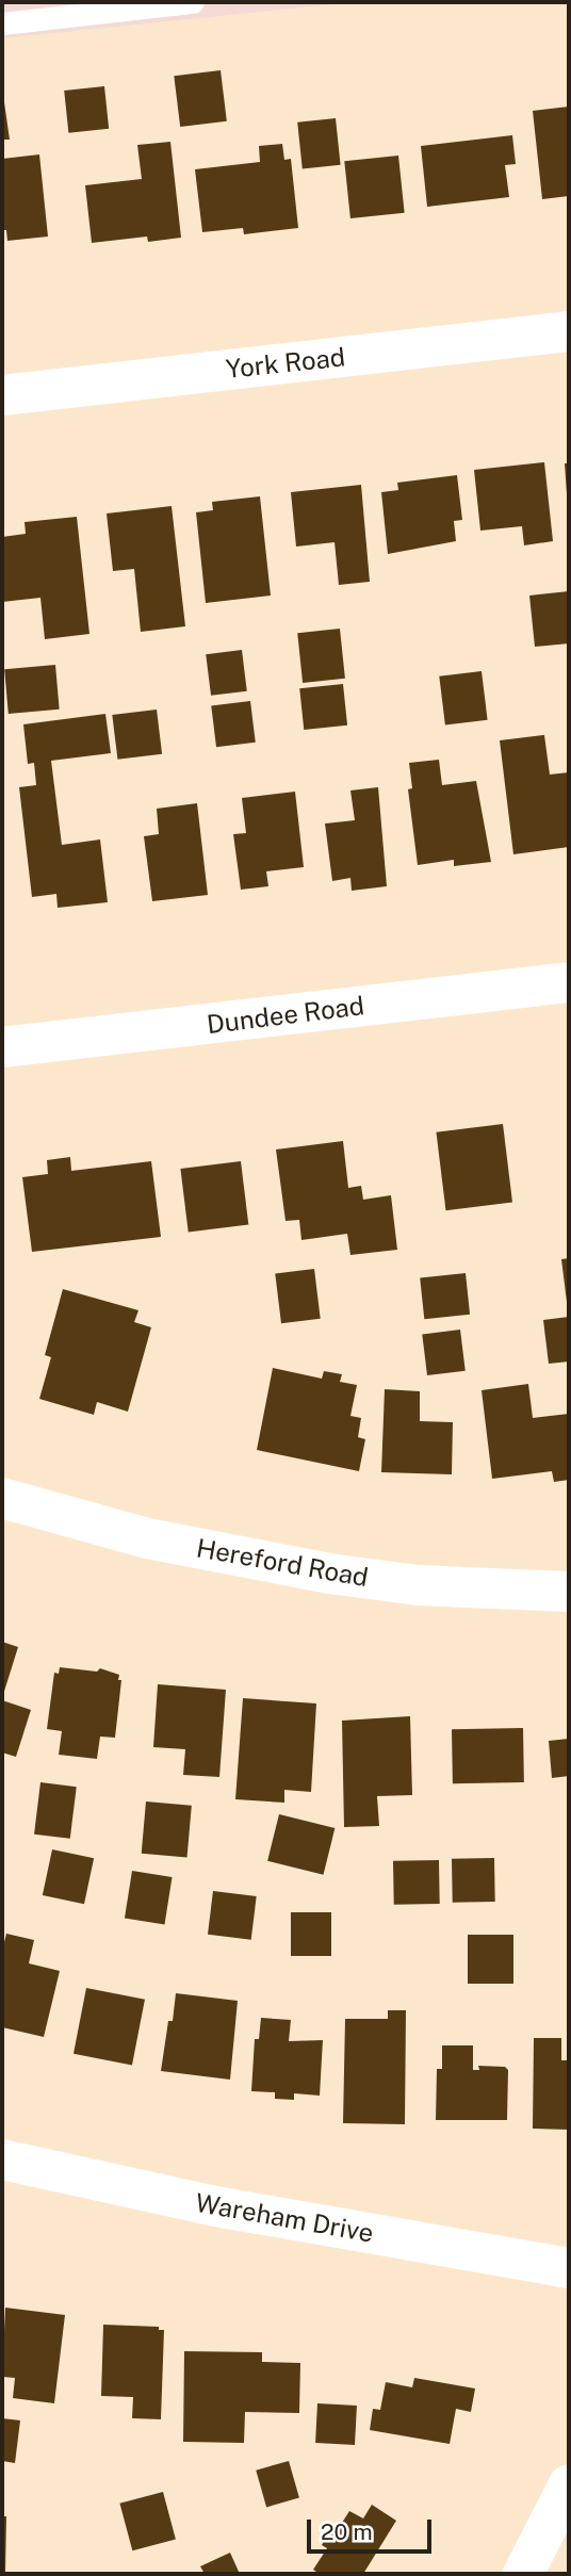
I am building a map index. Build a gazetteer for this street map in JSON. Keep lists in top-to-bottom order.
{
  "streets": {
    "street": [
      "York Road",
      "Dundee Road",
      "Hereford Road",
      "Wareham Drive"
    ]
  },
  "scale_bar": "20 m"
}
